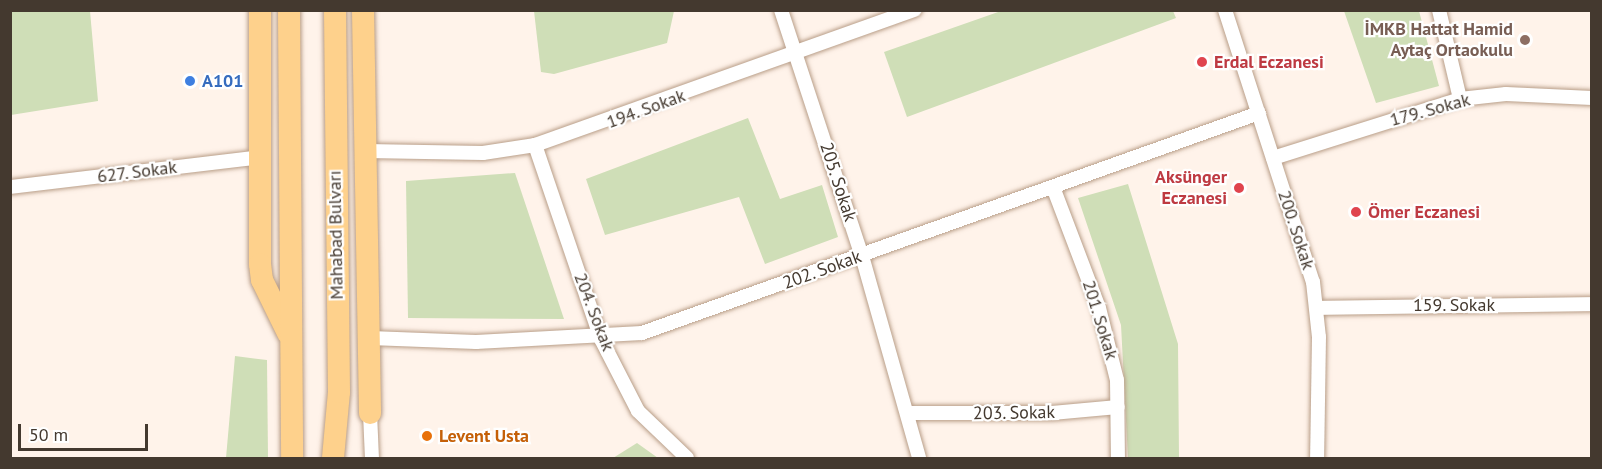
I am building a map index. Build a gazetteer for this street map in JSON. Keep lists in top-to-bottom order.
{
  "streets": {
    "main road": ["Mahabad Bulvarı"],
    "street": [
      "194. Sokak",
      "179. Sokak",
      "627. Sokak",
      "205. Sokak",
      "200. Sokak",
      "202. Sokak",
      "159. Sokak",
      "204. Sokak",
      "201. Sokak",
      "203. Sokak"
    ]
  },
  "crossings": [
    ["194. Sokak", "205. Sokak"],
    ["194. Sokak", "204. Sokak"],
    ["179. Sokak", "200. Sokak"],
    ["205. Sokak", "202. Sokak"],
    ["205. Sokak", "203. Sokak"],
    ["200. Sokak", "202. Sokak"],
    ["200. Sokak", "159. Sokak"],
    ["202. Sokak", "204. Sokak"],
    ["202. Sokak", "201. Sokak"],
    ["201. Sokak", "203. Sokak"]
  ],
  "places": [
    "İMKB Hattat Hamid Aytaç Ortaokulu",
    "Erdal Eczanesi",
    "A101",
    "Aksünger Eczanesi",
    "Ömer Eczanesi",
    "Levent Usta"
  ],
  "scale_bar": "50 m"
}
